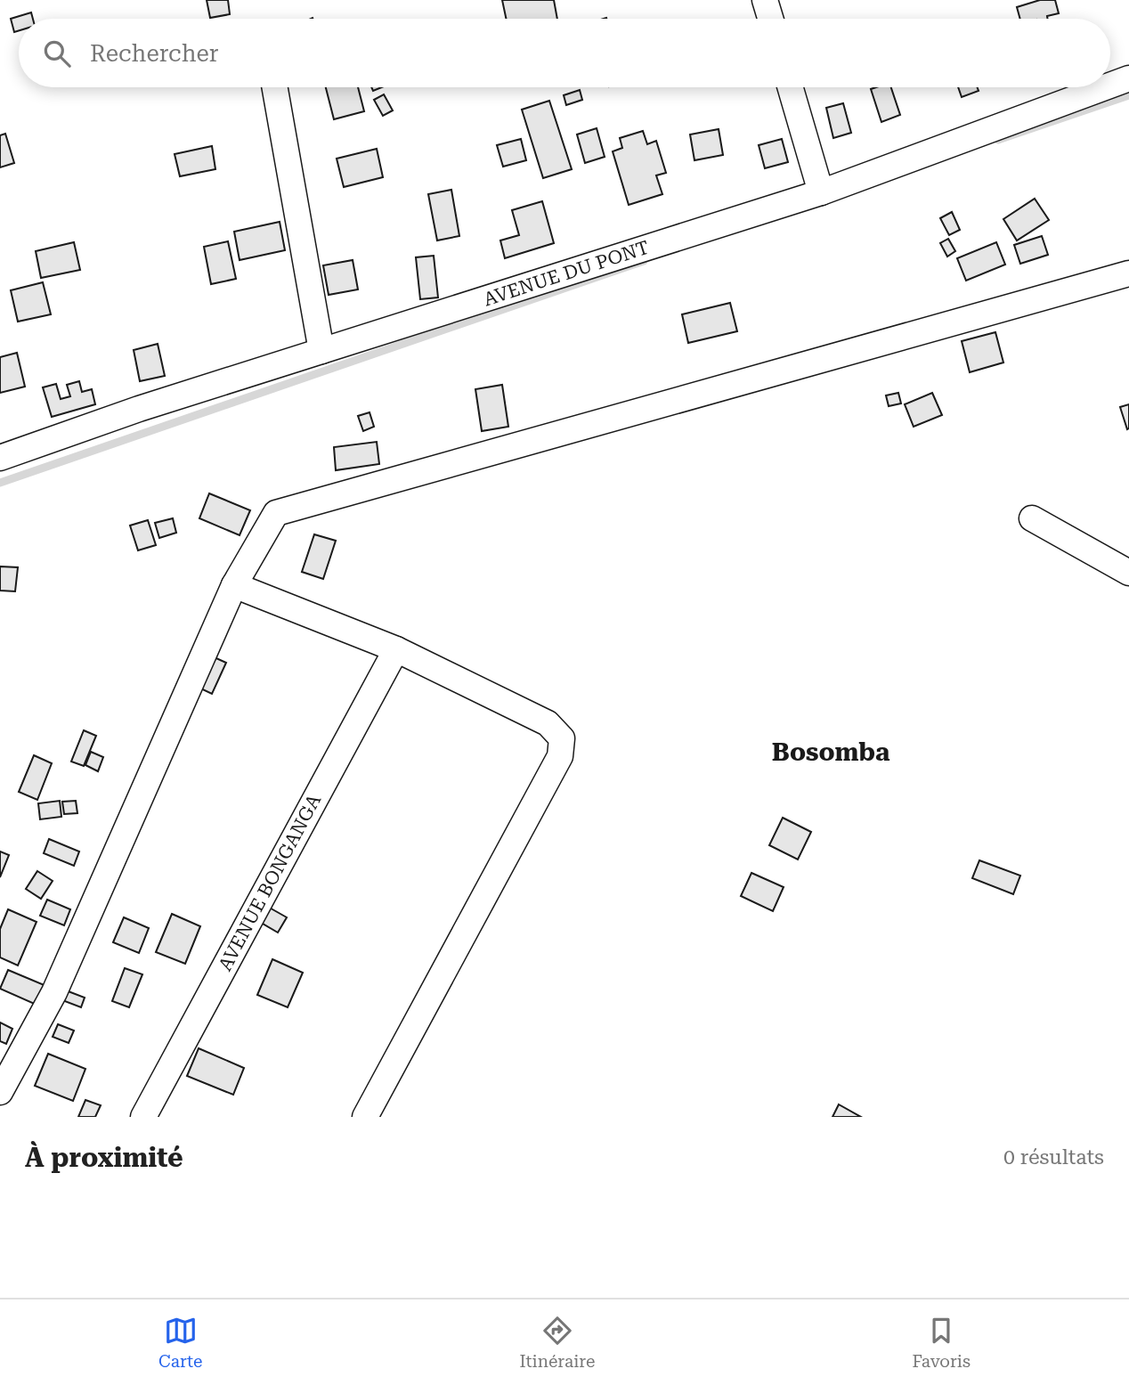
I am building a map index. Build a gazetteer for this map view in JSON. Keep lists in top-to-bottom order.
{
  "streets": {
    "street": ["AVENUE DU PONT", "AVENUE BONGANGA"]
  },
  "districts": ["Bosomba"],
  "page": {
    "search": "Rechercher",
    "heading": ["À proximité", "0 résultats"],
    "nav": ["Carte", "Itinéraire", "Favoris"]
  }
}
